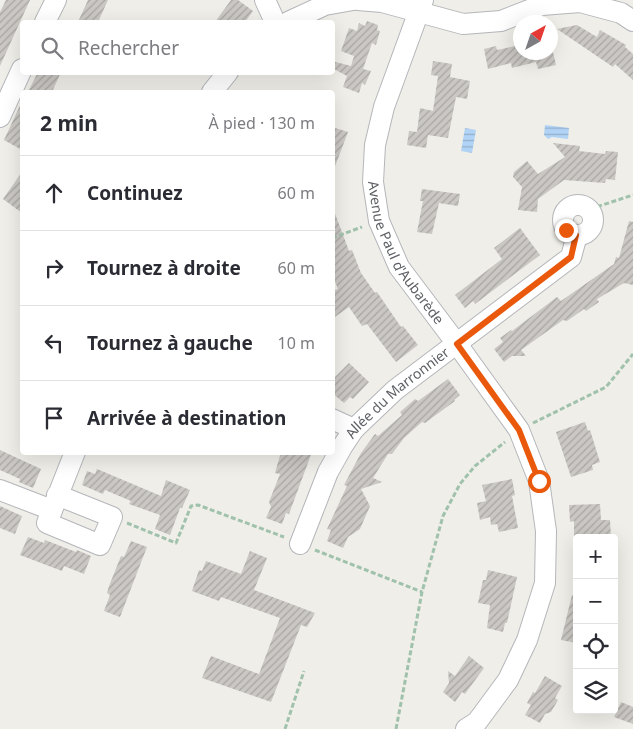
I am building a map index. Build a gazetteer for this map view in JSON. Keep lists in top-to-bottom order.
{
  "streets": {
    "street": ["Avenue Paul d'Aubarède", "Allée du Marronnier"]
  },
  "crossings": [
    ["Avenue Paul d'Aubarède", "Allée du Marronnier"]
  ],
  "north": "top right",
  "page": {
    "search": "Rechercher",
    "heading": ["2 min", "À pied · 130 m"],
    "list": [
      ["Continuez", "60 m"],
      ["Tournez à droite", "60 m"],
      ["Tournez à gauche", "10 m"],
      "Arrivée à destination"
    ],
    "map_buttons": ["+", "−"]
  }
}
